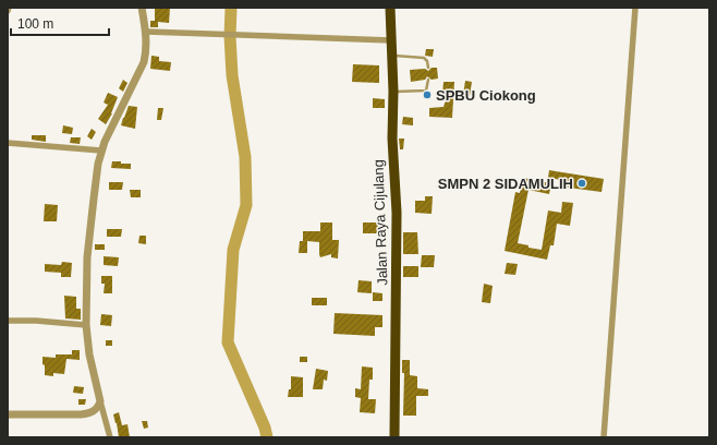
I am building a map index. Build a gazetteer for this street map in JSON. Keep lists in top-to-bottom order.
{
  "streets": {
    "highway": ["Jalan Raya Cijulang"]
  },
  "places": ["SPBU Ciokong", "SMPN 2 SIDAMULIH"],
  "scale_bar": "100 m"
}
